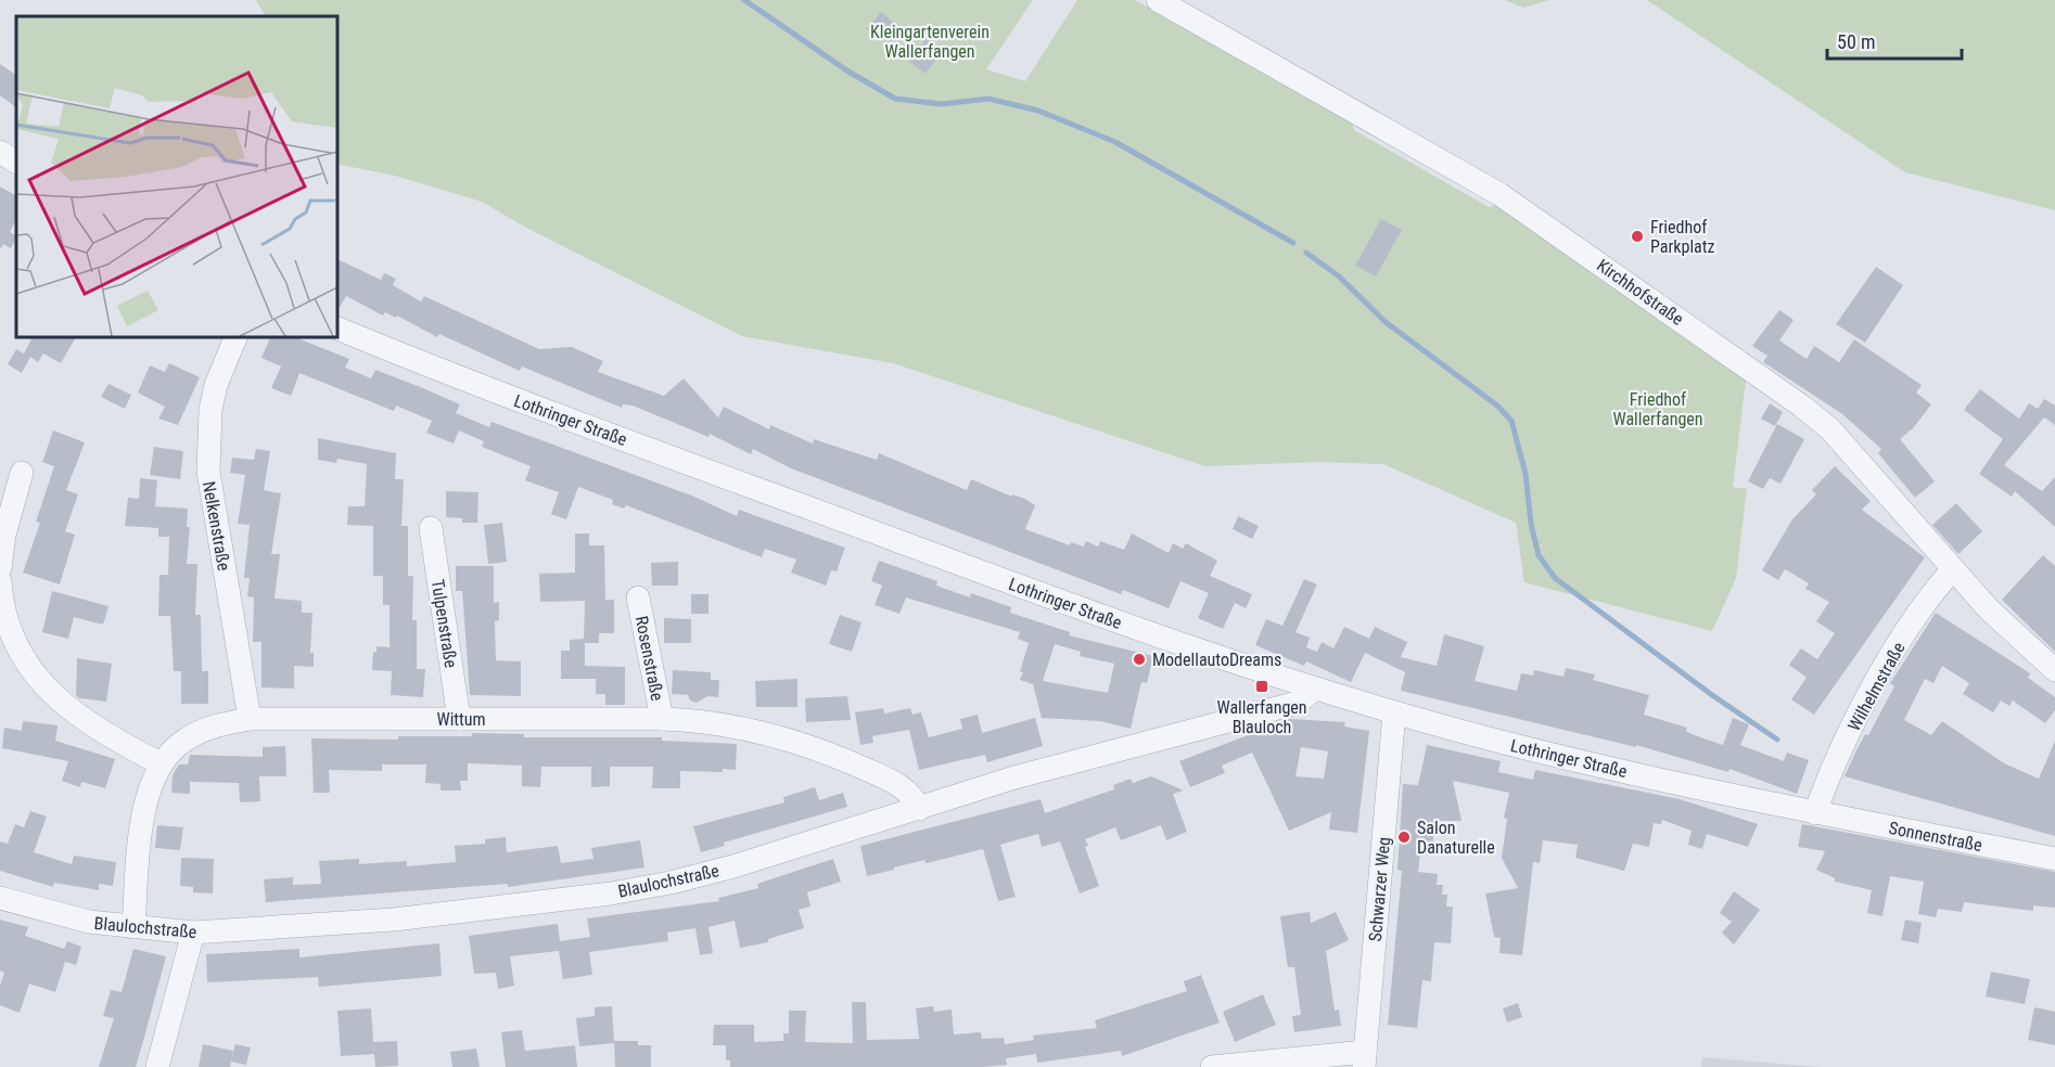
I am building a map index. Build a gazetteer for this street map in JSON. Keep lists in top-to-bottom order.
{
  "streets": {
    "street": [
      "Kirchhofstraße",
      "Lothringer Straße",
      "Nelkenstraße",
      "Tulpenstraße",
      "Rosenstraße",
      "Wilhelmstraße",
      "Wittum",
      "Sonnenstraße",
      "Blaulochstraße",
      "Schwarzer Weg"
    ]
  },
  "crossings": [
    ["Kirchhofstraße", "Wilhelmstraße"],
    ["Lothringer Straße", "Wilhelmstraße"],
    ["Lothringer Straße", "Sonnenstraße"],
    ["Lothringer Straße", "Blaulochstraße"],
    ["Lothringer Straße", "Schwarzer Weg"],
    ["Nelkenstraße", "Wittum"],
    ["Tulpenstraße", "Wittum"],
    ["Rosenstraße", "Wittum"],
    ["Wilhelmstraße", "Sonnenstraße"],
    ["Wittum", "Blaulochstraße"]
  ],
  "parks": ["Kleingartenverein Wallerfangen", "Friedhof Wallerfangen"],
  "places": {
    "other": ["Friedhof Parkplatz", "ModellautoDreams", "Salon Danaturelle"],
    "transit": ["Wallerfangen Blauloch"]
  },
  "scale_bar": "50 m"
}
